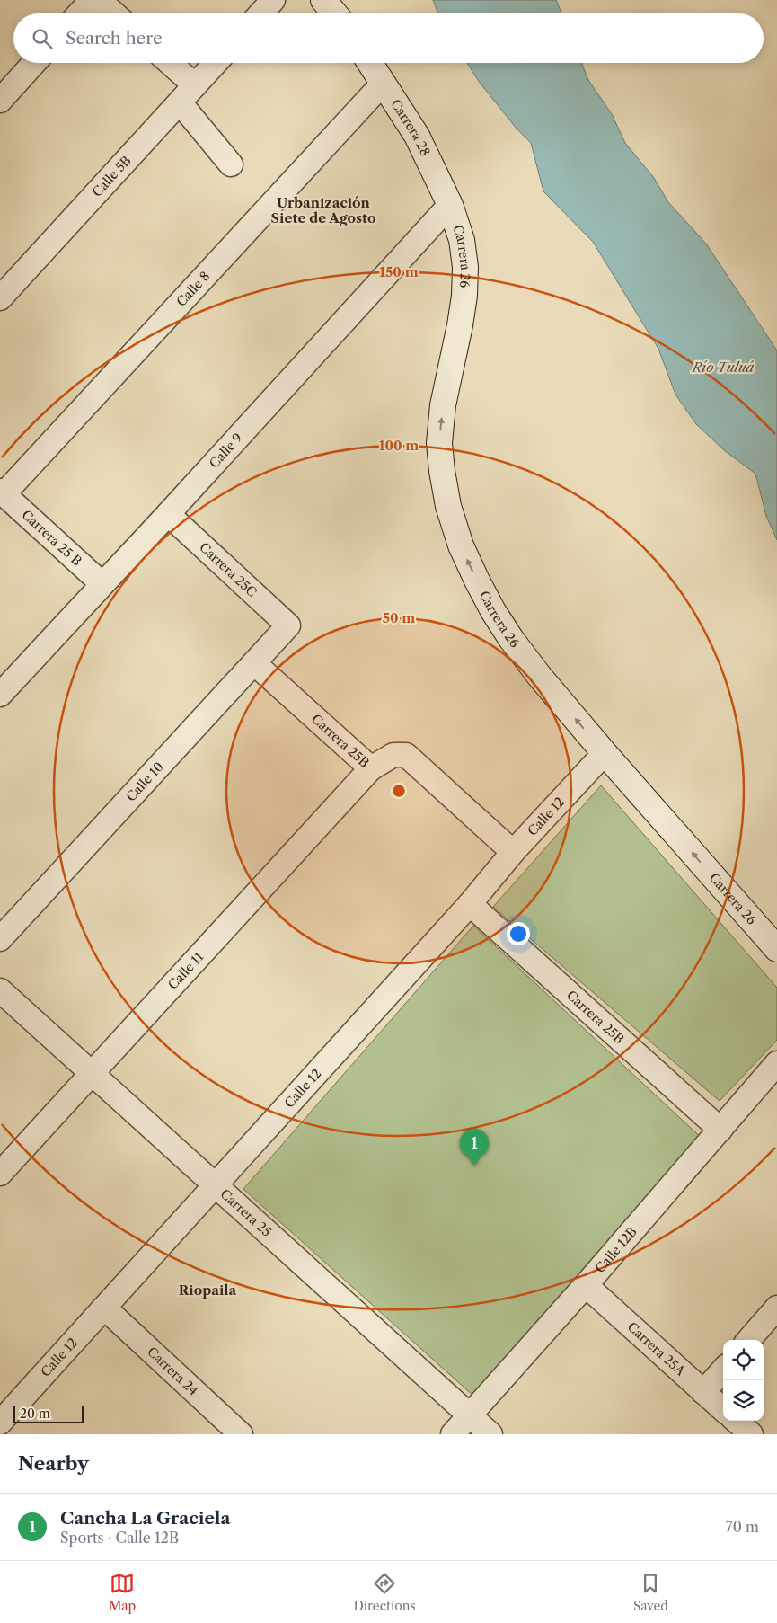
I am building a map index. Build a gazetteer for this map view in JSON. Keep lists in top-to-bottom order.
{
  "streets": {
    "street": [
      "Carrera 28",
      "Calle 5B",
      "Carrera 26",
      "Calle 8",
      "Calle 9",
      "Carrera 25 B",
      "Carrera 25C",
      "Carrera 25B",
      "Calle 10",
      "Calle 12",
      "Calle 11",
      "Carrera 25",
      "Calle 12B",
      "Carrera 25A",
      "Carrera 24"
    ]
  },
  "crossings": [
    ["Carrera 28", "Carrera 26"],
    ["Carrera 28", "Calle 8"],
    ["Carrera 28", "Calle 9"],
    ["Carrera 26", "Calle 9"],
    ["Carrera 26", "Calle 12"],
    ["Calle 8", "Carrera 25 B"],
    ["Calle 9", "Carrera 25 B"],
    ["Calle 9", "Carrera 25C"],
    ["Carrera 25C", "Calle 10"],
    ["Carrera 25B", "Calle 10"],
    ["Carrera 25B", "Calle 12"],
    ["Carrera 25B", "Calle 11"],
    ["Carrera 25B", "Calle 12B"],
    ["Calle 12", "Carrera 25"],
    ["Calle 12", "Carrera 24"],
    ["Calle 11", "Carrera 25"],
    ["Carrera 25", "Calle 12B"],
    ["Calle 12B", "Carrera 25A"]
  ],
  "one_way": ["Carrera 26"],
  "districts": ["Urbanización Siete de Agosto", "Riopaila"],
  "water": ["Río Tuluá"],
  "scale_bar": "20 m",
  "page": {
    "search": "Search here",
    "pins": "1",
    "scale": "20 m",
    "heading": "Nearby",
    "list": [
      {
        "mark": "1",
        "name": "Cancha La Graciela",
        "note": "Sports · Calle 12B",
        "value": "70 m"
      }
    ],
    "nav": ["Map", "Directions", "Saved"]
  },
  "rings": ["150 m", "100 m", "50 m"]
}
